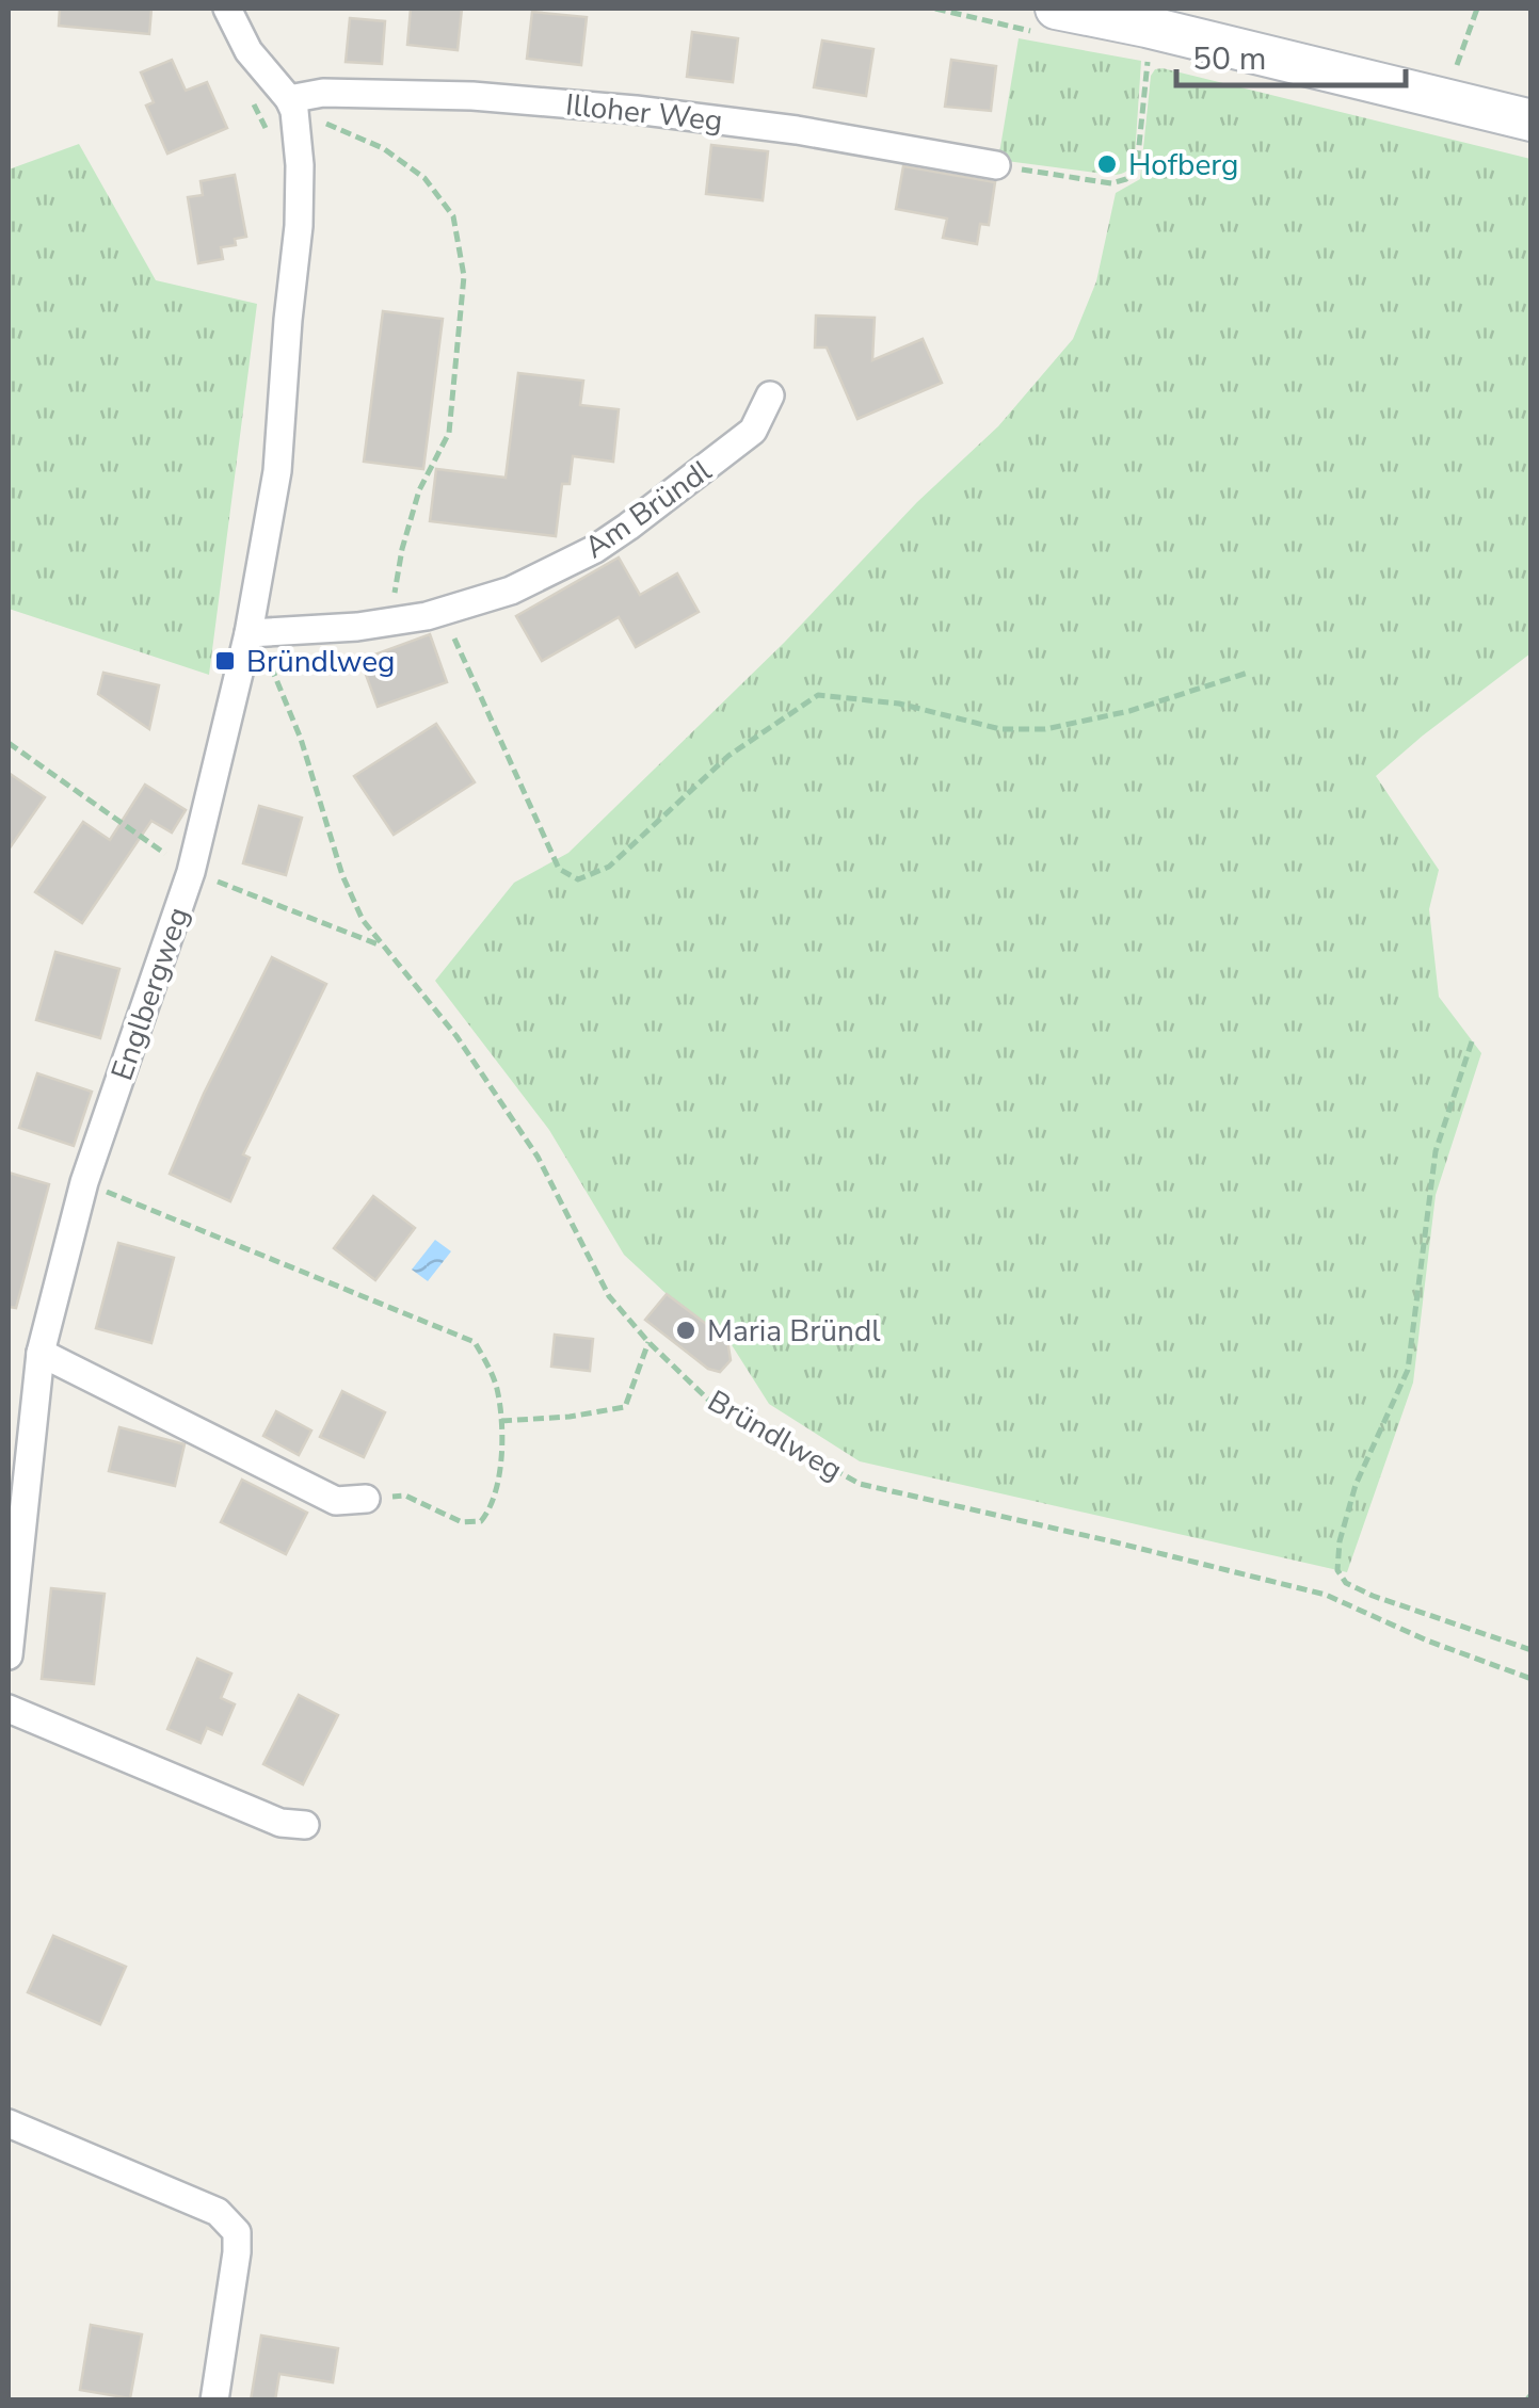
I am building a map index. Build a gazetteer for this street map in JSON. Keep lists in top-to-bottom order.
{
  "streets": {
    "street": ["Illoher Weg", "Am Bründl", "Englbergweg"],
    "path": ["Bründlweg"]
  },
  "crossings": [
    ["Am Bründl", "Englbergweg"],
    ["Am Bründl", "Bründlweg"],
    ["Englbergweg", "Bründlweg"]
  ],
  "places": {
    "other": ["Hofberg", "Maria Bründl"],
    "transit": ["Bründlweg"]
  },
  "scale_bar": "50 m"
}
